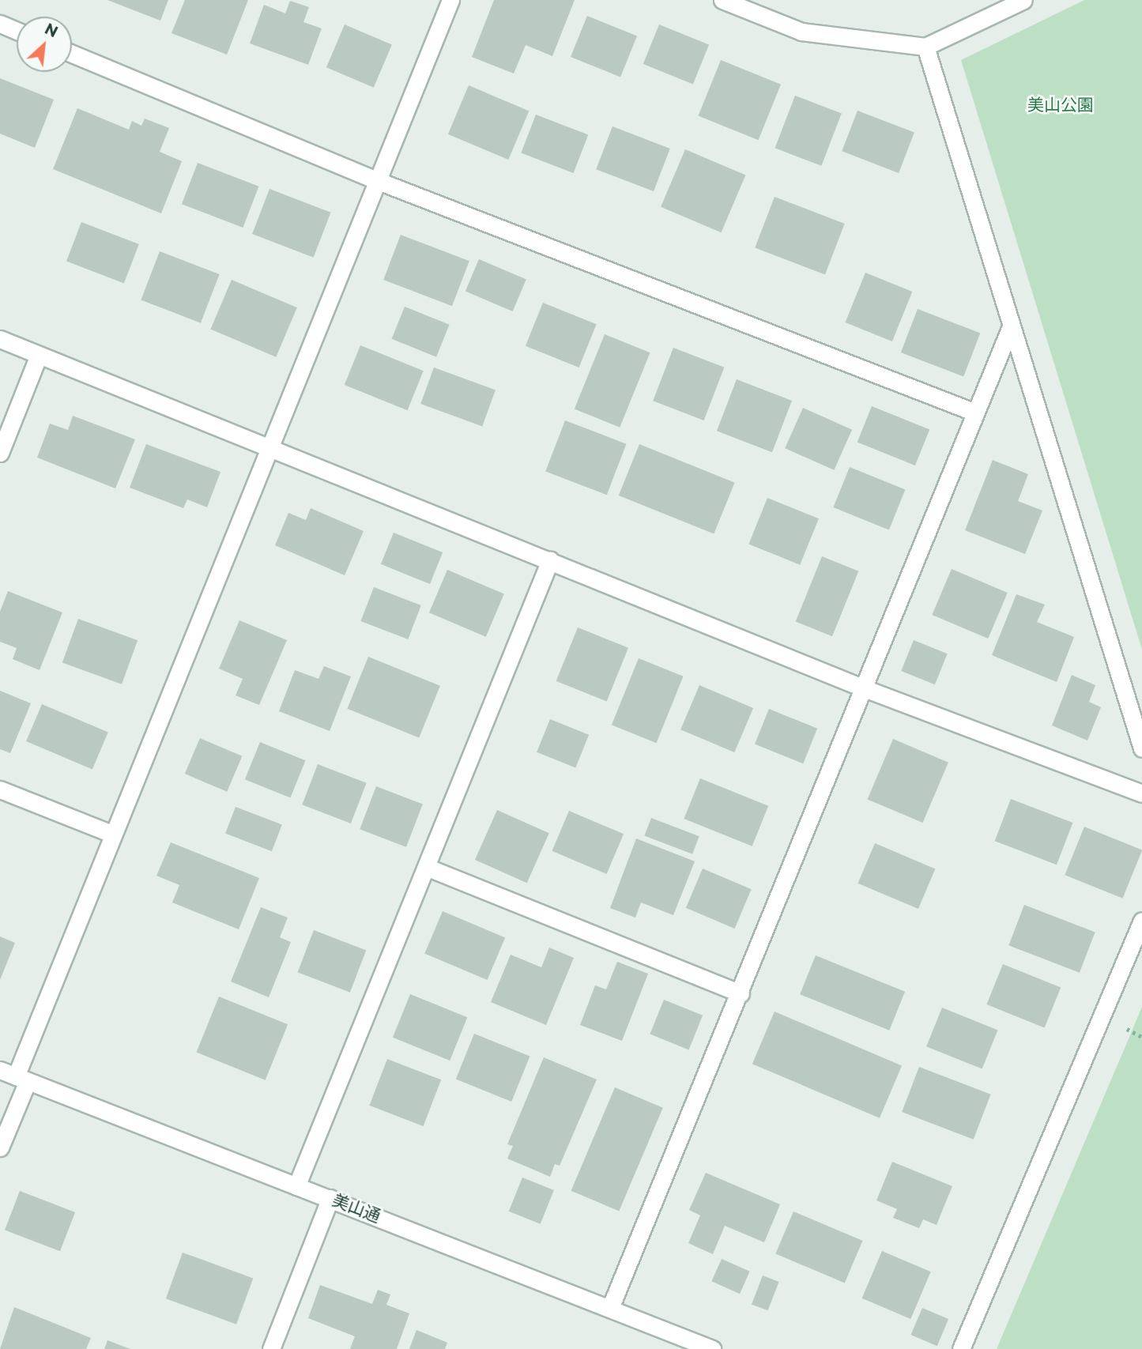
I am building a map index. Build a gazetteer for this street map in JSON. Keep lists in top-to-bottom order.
{
  "streets": {
    "street": ["美山通"]
  },
  "parks": ["美山公園"],
  "north": "top right"
}
